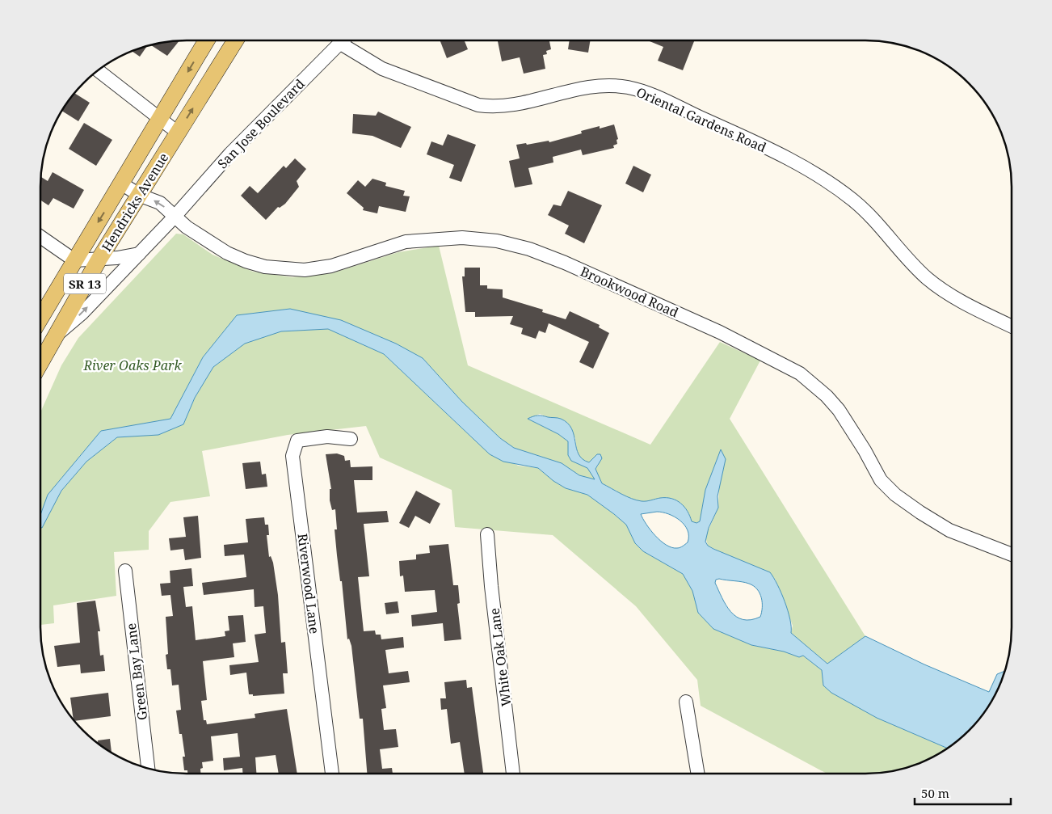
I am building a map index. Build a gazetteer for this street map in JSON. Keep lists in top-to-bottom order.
{
  "streets": {
    "main road": ["Hendricks Avenue", "SR 13"],
    "street": [
      "Oriental Gardens Road",
      "San Jose Boulevard",
      "Brookwood Road",
      "Riverwood Lane",
      "White Oak Lane",
      "Green Bay Lane"
    ]
  },
  "crossings": [
    ["Oriental Gardens Road", "San Jose Boulevard"],
    ["San Jose Boulevard", "Hendricks Avenue"],
    ["San Jose Boulevard", "Brookwood Road"]
  ],
  "parks": ["River Oaks Park"],
  "scale_bar": "50 m"
}
